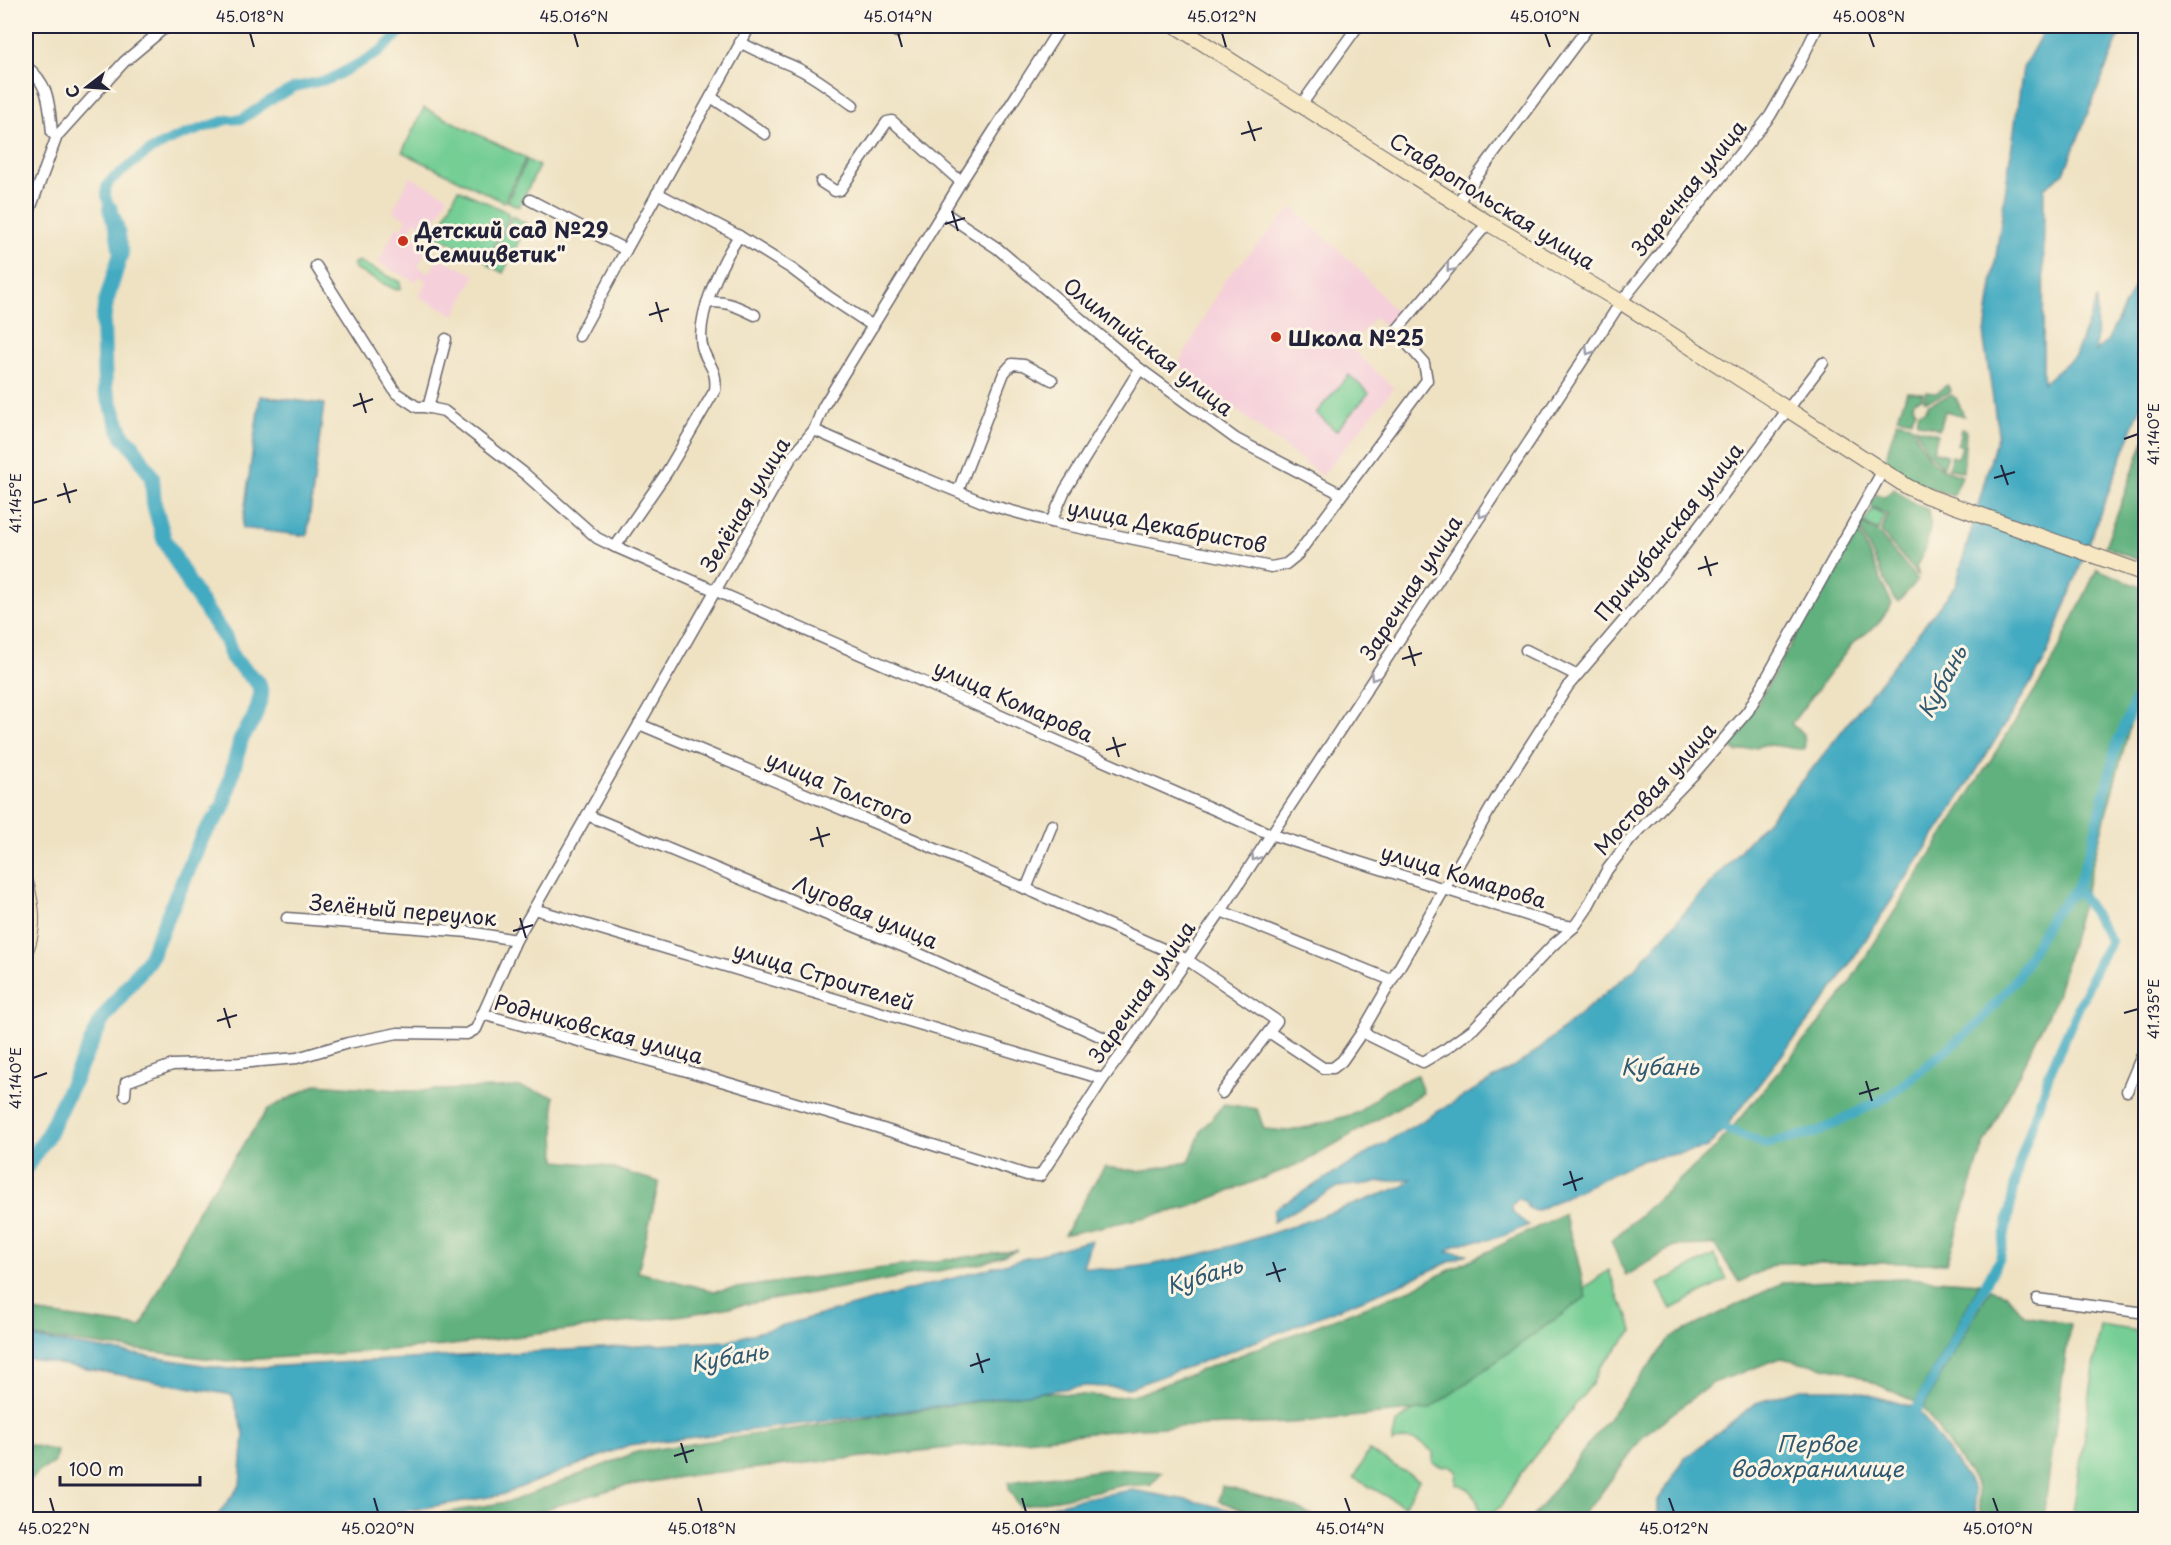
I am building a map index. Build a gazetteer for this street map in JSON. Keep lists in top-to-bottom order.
{
  "streets": {
    "main road": ["Ставропольская улица"],
    "street": [
      "Заречная улица",
      "Олимпийская улица",
      "Зелёная улица",
      "улица Декабристов",
      "Прикубанская улица",
      "улица Комарова",
      "улица Толстого",
      "Мостовая улица",
      "Зелёный переулок",
      "Луговая улица",
      "улица Строителей",
      "Родниковская улица"
    ]
  },
  "crossings": [
    ["Заречная улица", "Ставропольская улица"],
    ["Заречная улица", "улица Комарова"],
    ["Заречная улица", "улица Толстого"],
    ["Заречная улица", "Луговая улица"],
    ["Заречная улица", "улица Строителей"],
    ["Заречная улица", "Родниковская улица"],
    ["Ставропольская улица", "улица Декабристов"],
    ["Ставропольская улица", "Прикубанская улица"],
    ["Ставропольская улица", "Мостовая улица"],
    ["Олимпийская улица", "Зелёная улица"],
    ["Олимпийская улица", "улица Декабристов"],
    ["Зелёная улица", "улица Декабристов"],
    ["Зелёная улица", "улица Комарова"],
    ["Зелёная улица", "улица Толстого"],
    ["Зелёная улица", "Зелёный переулок"],
    ["Зелёная улица", "Луговая улица"],
    ["Зелёная улица", "улица Строителей"],
    ["Зелёная улица", "Родниковская улица"],
    ["Прикубанская улица", "улица Комарова"],
    ["Прикубанская улица", "улица Толстого"],
    ["Прикубанская улица", "Мостовая улица"],
    ["улица Комарова", "Мостовая улица"]
  ],
  "one_way": ["Заречная улица"],
  "water": ["Кубань", "Первое водохранилище"],
  "places": ["Детский сад №29 \"Семицветик\"", "Школа №25"],
  "scale_bar": "100 m",
  "north": "left",
  "coordinates": [
    "45.018°N",
    "45.016°N",
    "45.014°N",
    "45.012°N",
    "45.010°N",
    "45.008°N",
    "41.140°E",
    "41.145°E",
    "41.135°E",
    "45.022°N",
    "45.020°N"
  ]
}
